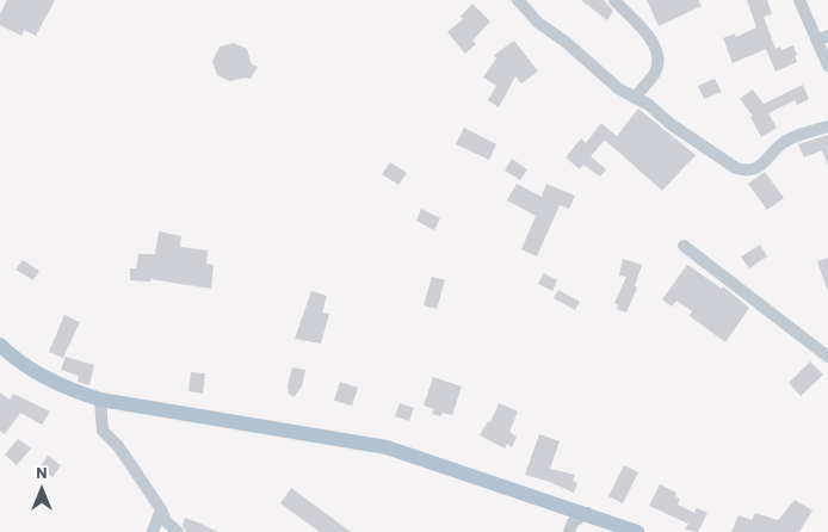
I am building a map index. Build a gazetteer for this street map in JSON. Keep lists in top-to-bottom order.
{
  "north": "top"
}
